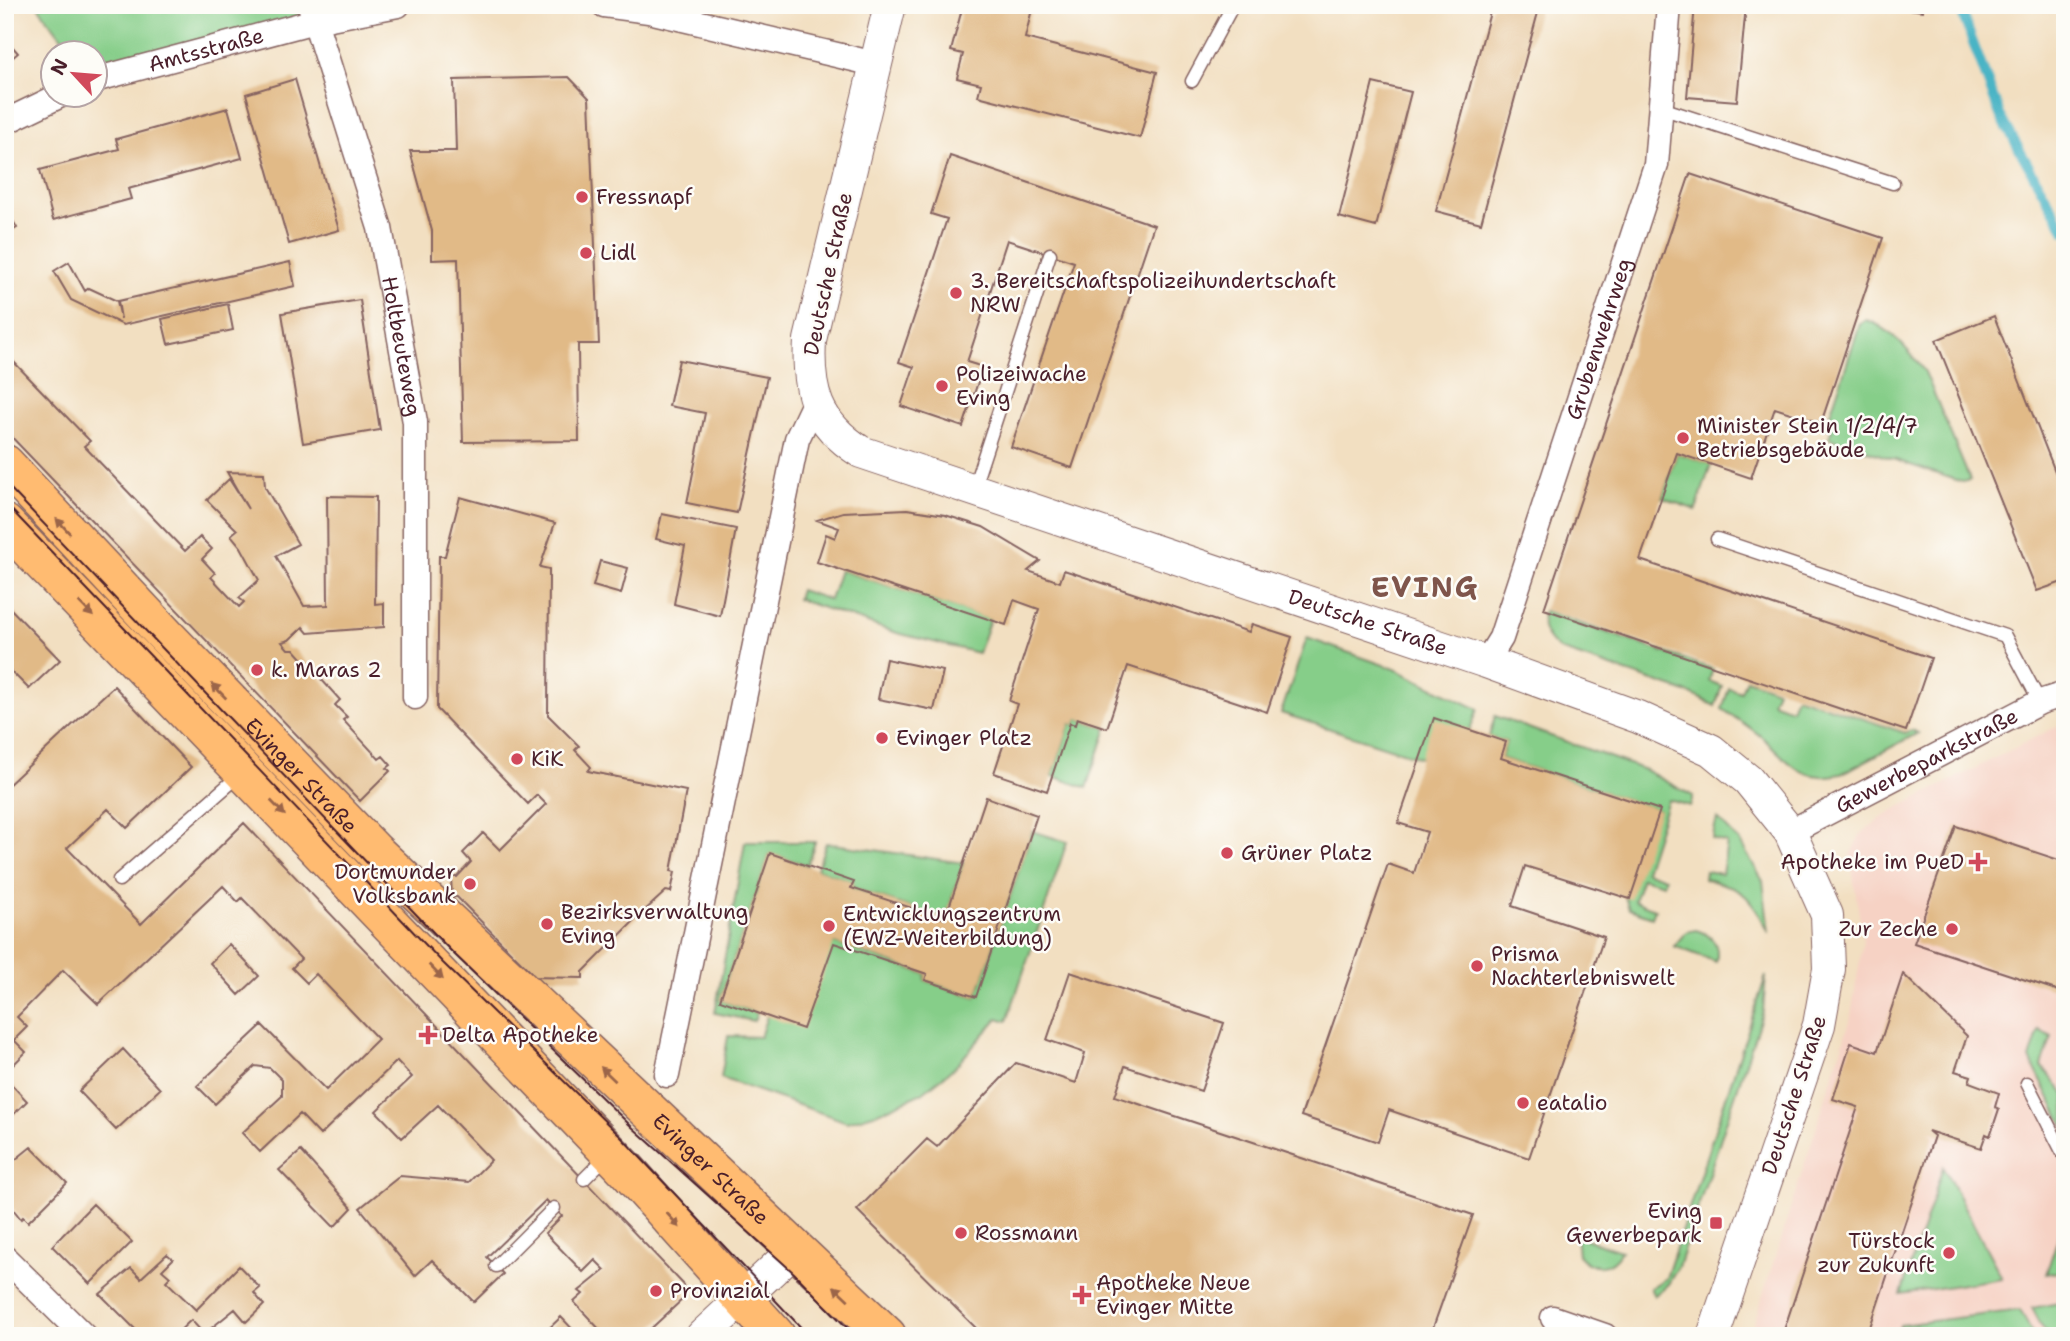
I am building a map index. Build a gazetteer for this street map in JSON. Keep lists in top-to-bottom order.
{
  "streets": {
    "main road": ["Evinger Straße"],
    "street": [
      "Amtsstraße",
      "Deutsche Straße",
      "Grubenwehrweg",
      "Holtbeuteweg",
      "Gewerbeparkstraße"
    ]
  },
  "crossings": [
    ["Amtsstraße", "Holtbeuteweg"],
    ["Deutsche Straße", "Grubenwehrweg"],
    ["Deutsche Straße", "Gewerbeparkstraße"]
  ],
  "districts": ["EVING"],
  "places": {
    "other": [
      "Fressnapf",
      "Lidl",
      "3. Bereitschaftspolizeihundertschaft NRW",
      "Polizeiwache Eving",
      "Minister Stein 1/2/4/7 Betriebsgebäude",
      "k. Maras 2",
      "Evinger Platz",
      "KiK",
      "Grüner Platz",
      "Dortmunder Volksbank",
      "Bezirksverwaltung Eving",
      "Entwicklungszentrum (EWZ-Weiterbildung)",
      "Zur Zeche",
      "Prisma Nachterlebniswelt",
      "eatalio",
      "Rossmann",
      "Türstock zur Zukunft",
      "Provinzial"
    ],
    "health": ["Apotheke im PueD", "Delta Apotheke", "Apotheke Neue Evinger Mitte"],
    "transit": ["Eving Gewerbepark"]
  },
  "north": "top left"
}
